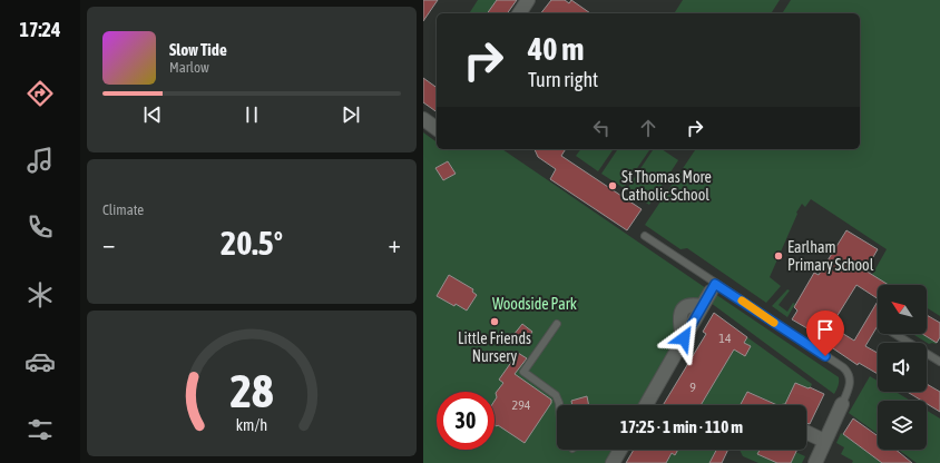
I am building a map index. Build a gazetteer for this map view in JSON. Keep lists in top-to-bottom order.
{
  "parks": ["Woodside Park"],
  "places": ["St Thomas More Catholic School", "Earlham Primary School", "Little Friends Nursery"],
  "house_numbers": ["14", "9", "294"],
  "north": "top left",
  "page": {
    "tabs": "17:24",
    "turn": ["40 m", "Turn right"],
    "song": ["Slow Tide", "Marlow"],
    "tile": "Climate",
    "heat": ["−", "20.5°", "+"],
    "limit": "30",
    "trip": "17:25 · 1 min · 110 m",
    "gauge": ["28", "km/h"]
  }
}
